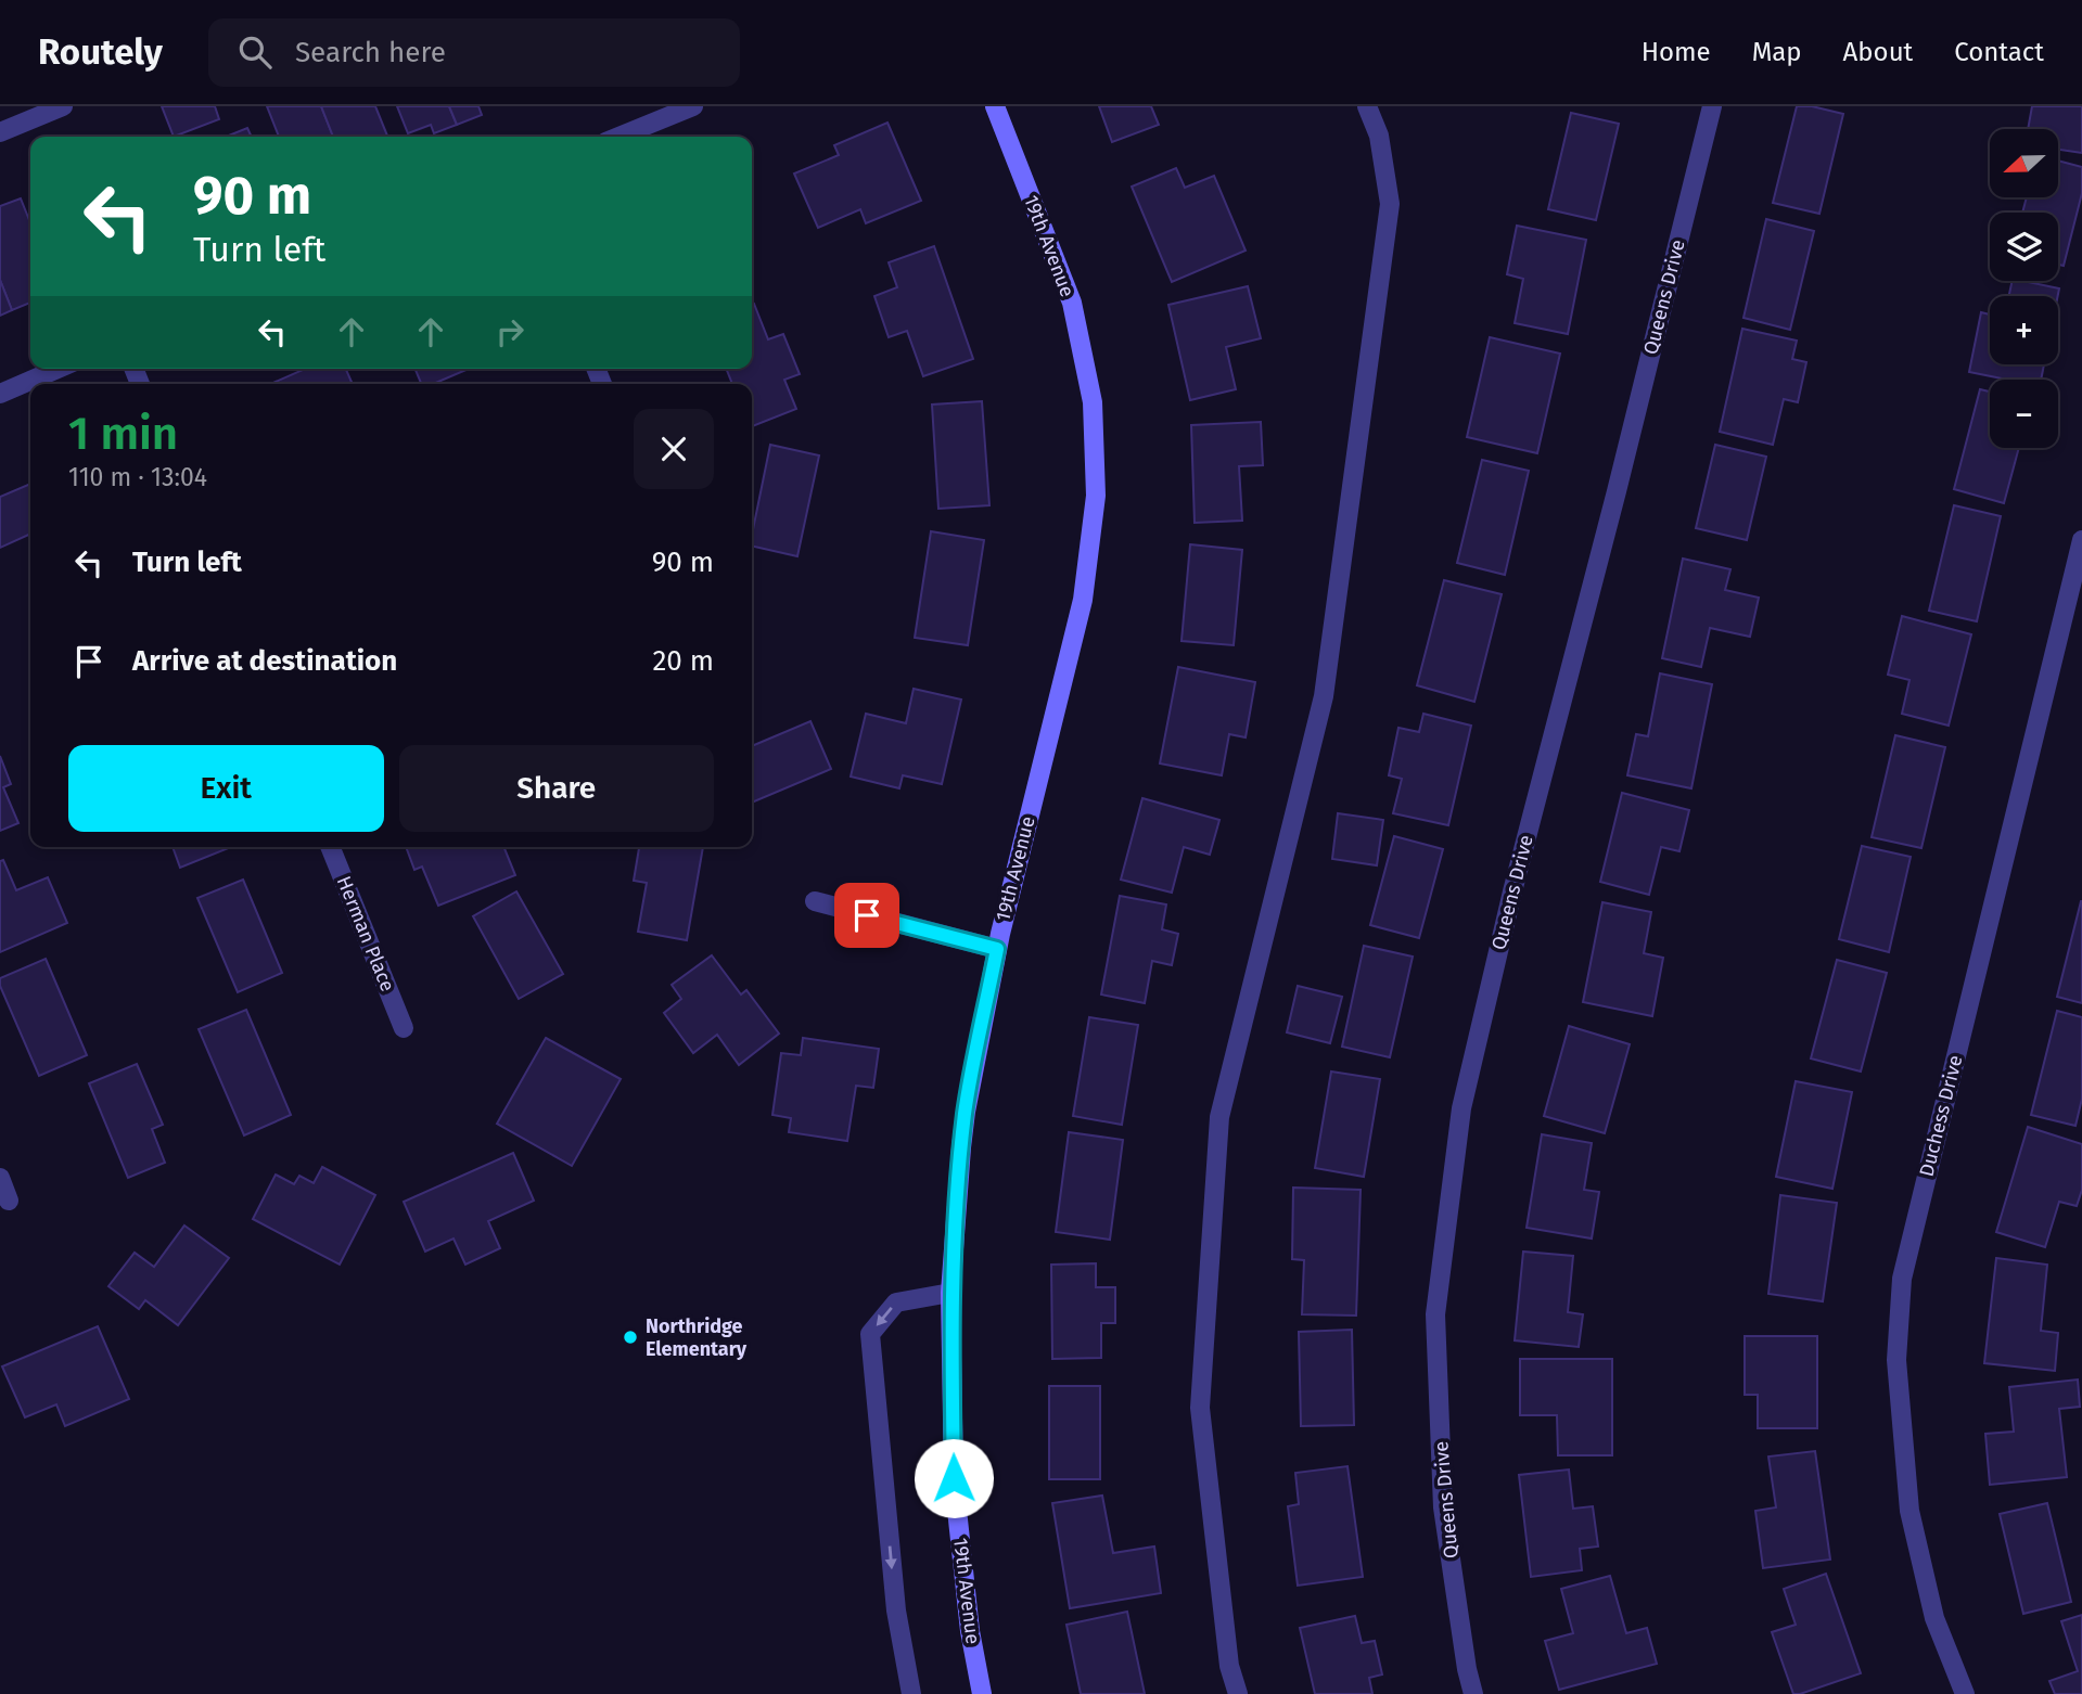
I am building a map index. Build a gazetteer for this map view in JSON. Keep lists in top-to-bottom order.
{
  "streets": {
    "street": [
      "19th Avenue",
      "Queens Drive",
      "Herman Place",
      "Duchess Drive"
    ]
  },
  "places": ["Northridge Elementary"],
  "north": "left",
  "page": {
    "header": "Routely",
    "search": "Search here",
    "nav": [
      "Home",
      "Map",
      "About",
      "Contact"
    ],
    "map_buttons": ["+", "−"],
    "turn": ["90 m", "Turn left"],
    "heading": ["1 min", "110 m · 13:04"],
    "list": [
      {
        "name": "Turn left",
        "value": "90 m"
      },
      {
        "name": "Arrive at destination",
        "value": "20 m"
      }
    ],
    "buttons": ["Exit", "Share"]
  }
}
